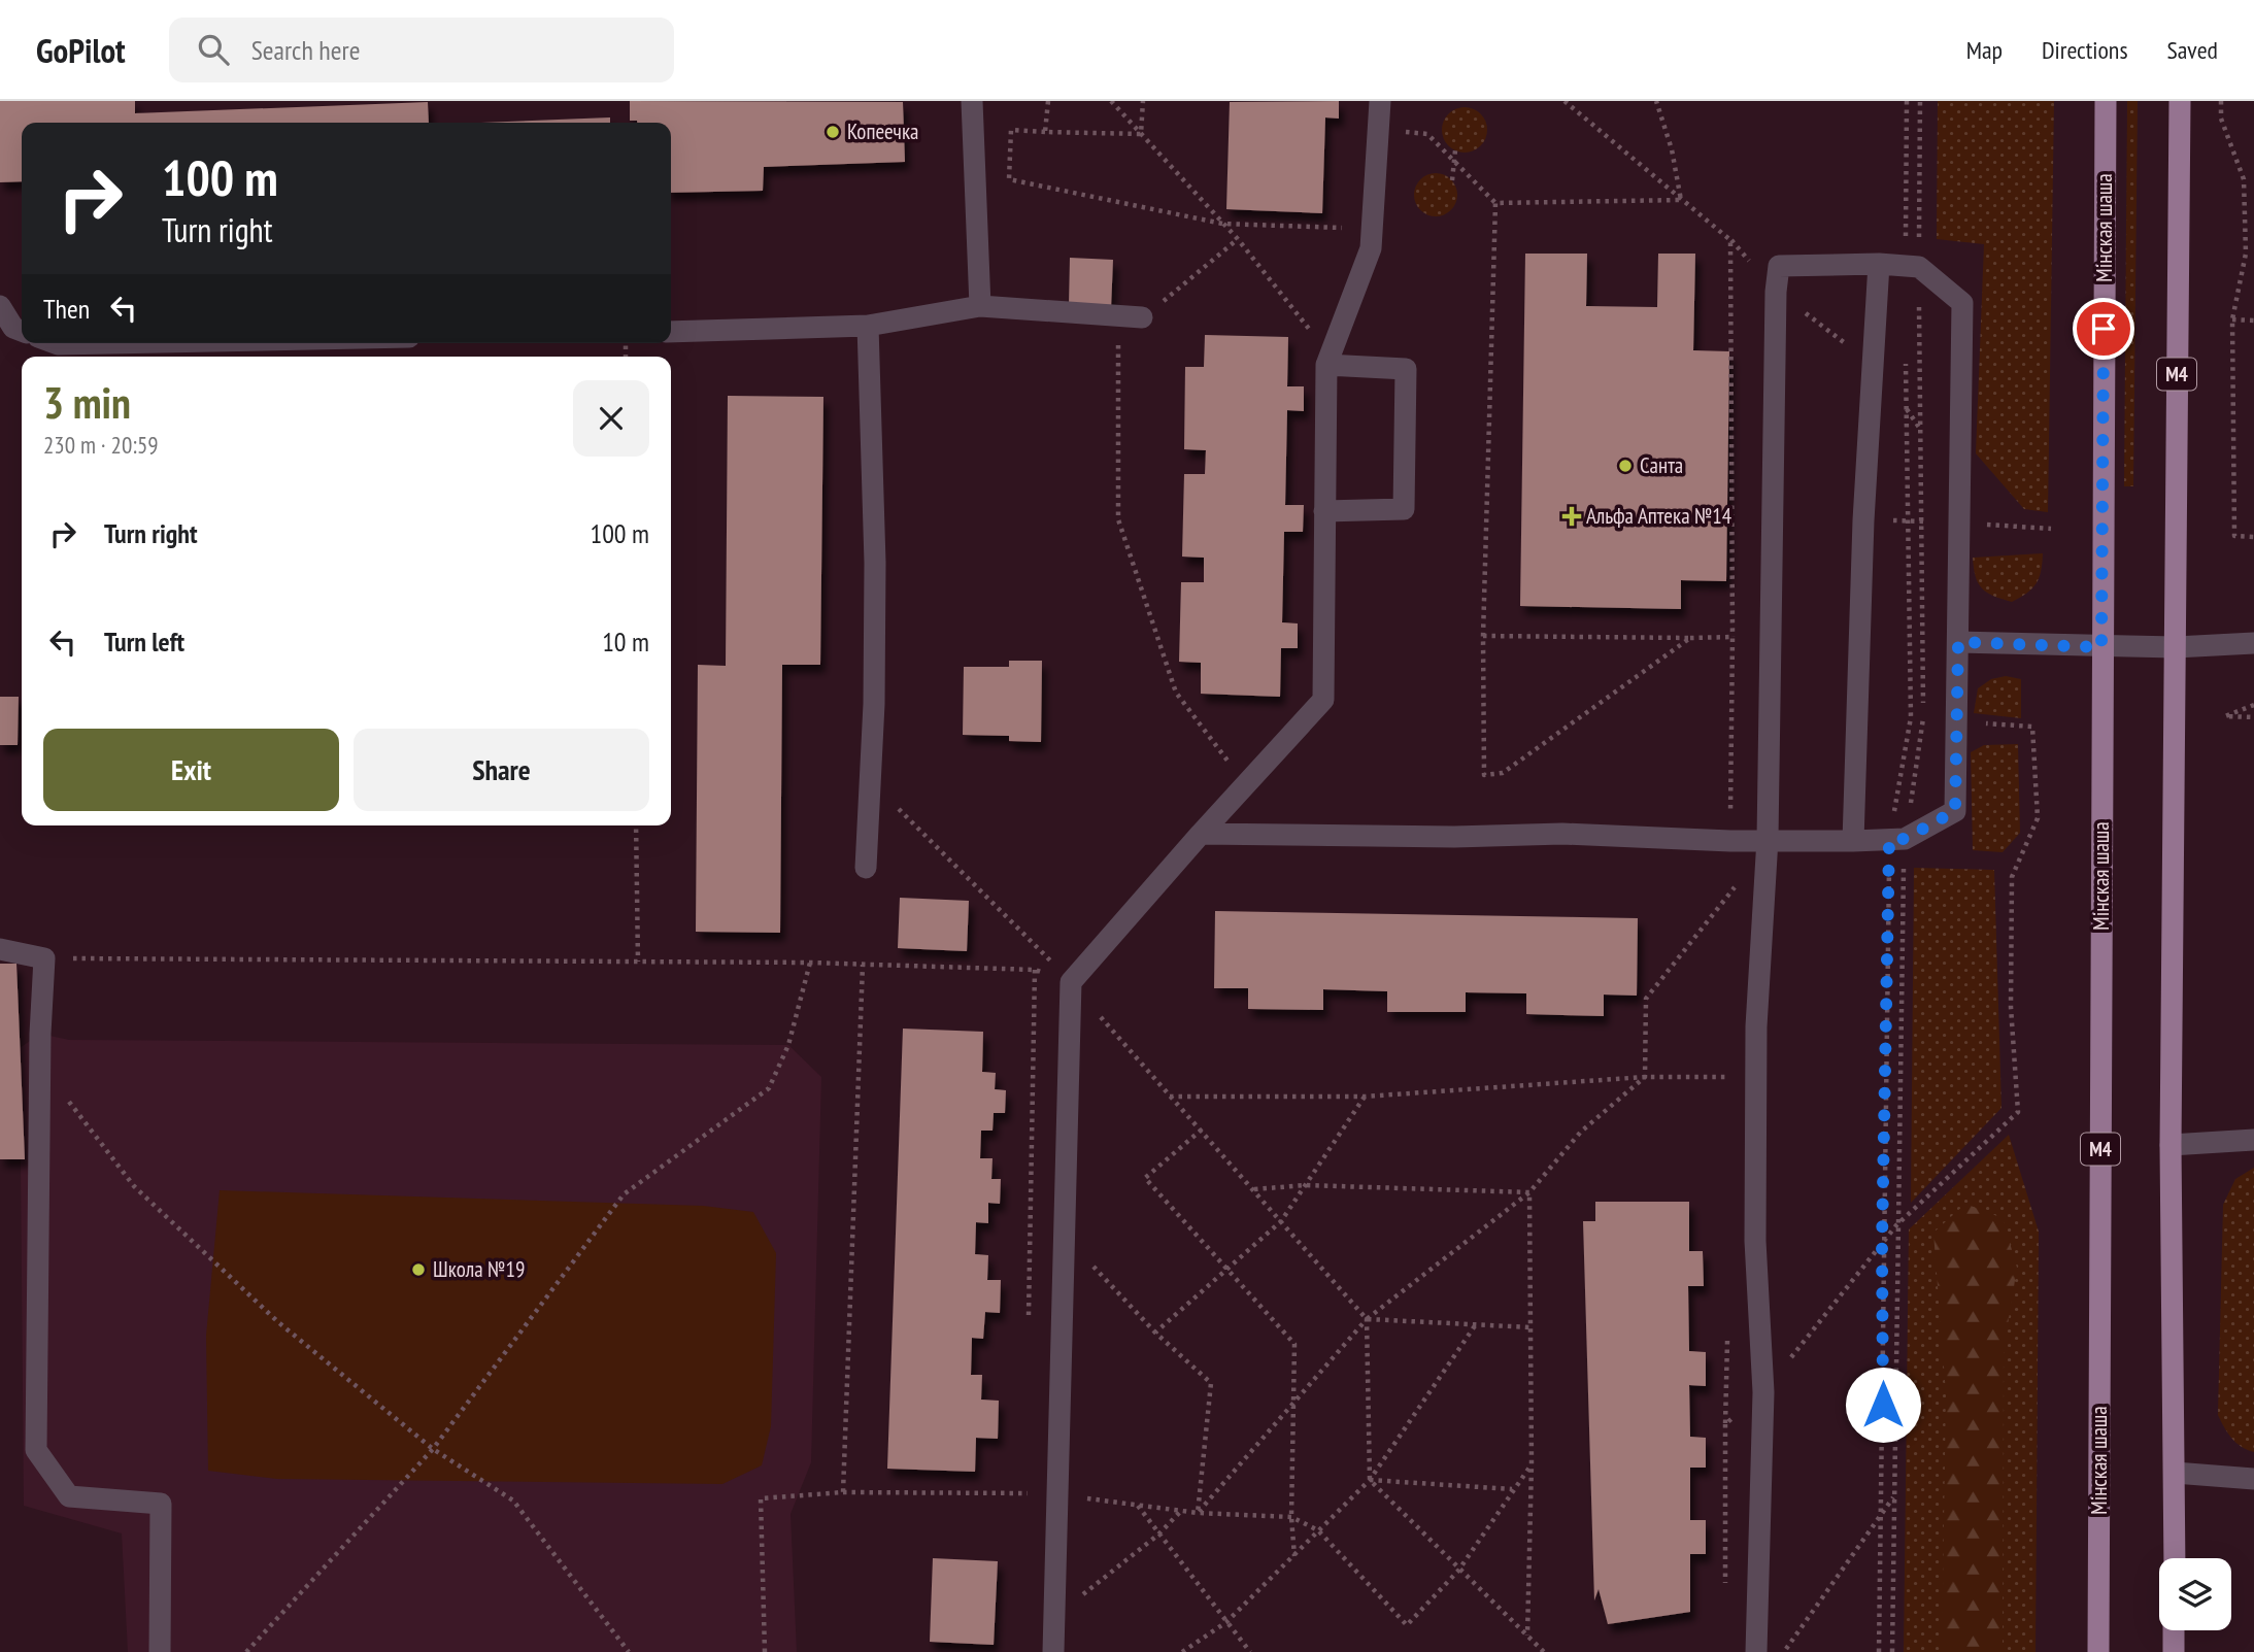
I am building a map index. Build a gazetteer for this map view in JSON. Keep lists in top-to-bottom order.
{
  "streets": {
    "main road": ["Мінская шаша", "М4"]
  },
  "places": {
    "other": ["Копеечка", "Санта", "Школа №19"],
    "health": ["Альфа Аптека №14"]
  },
  "page": {
    "header": "GoPilot",
    "search": "Search here",
    "nav": ["Map", "Directions", "Saved"],
    "turn": ["100 m", "Turn right"],
    "then": "Then",
    "heading": ["3 min", "230 m · 20:59"],
    "list": [
      {
        "name": "Turn right",
        "value": "100 m"
      },
      {
        "name": "Turn left",
        "value": "10 m"
      }
    ],
    "buttons": ["Exit", "Share"]
  }
}
